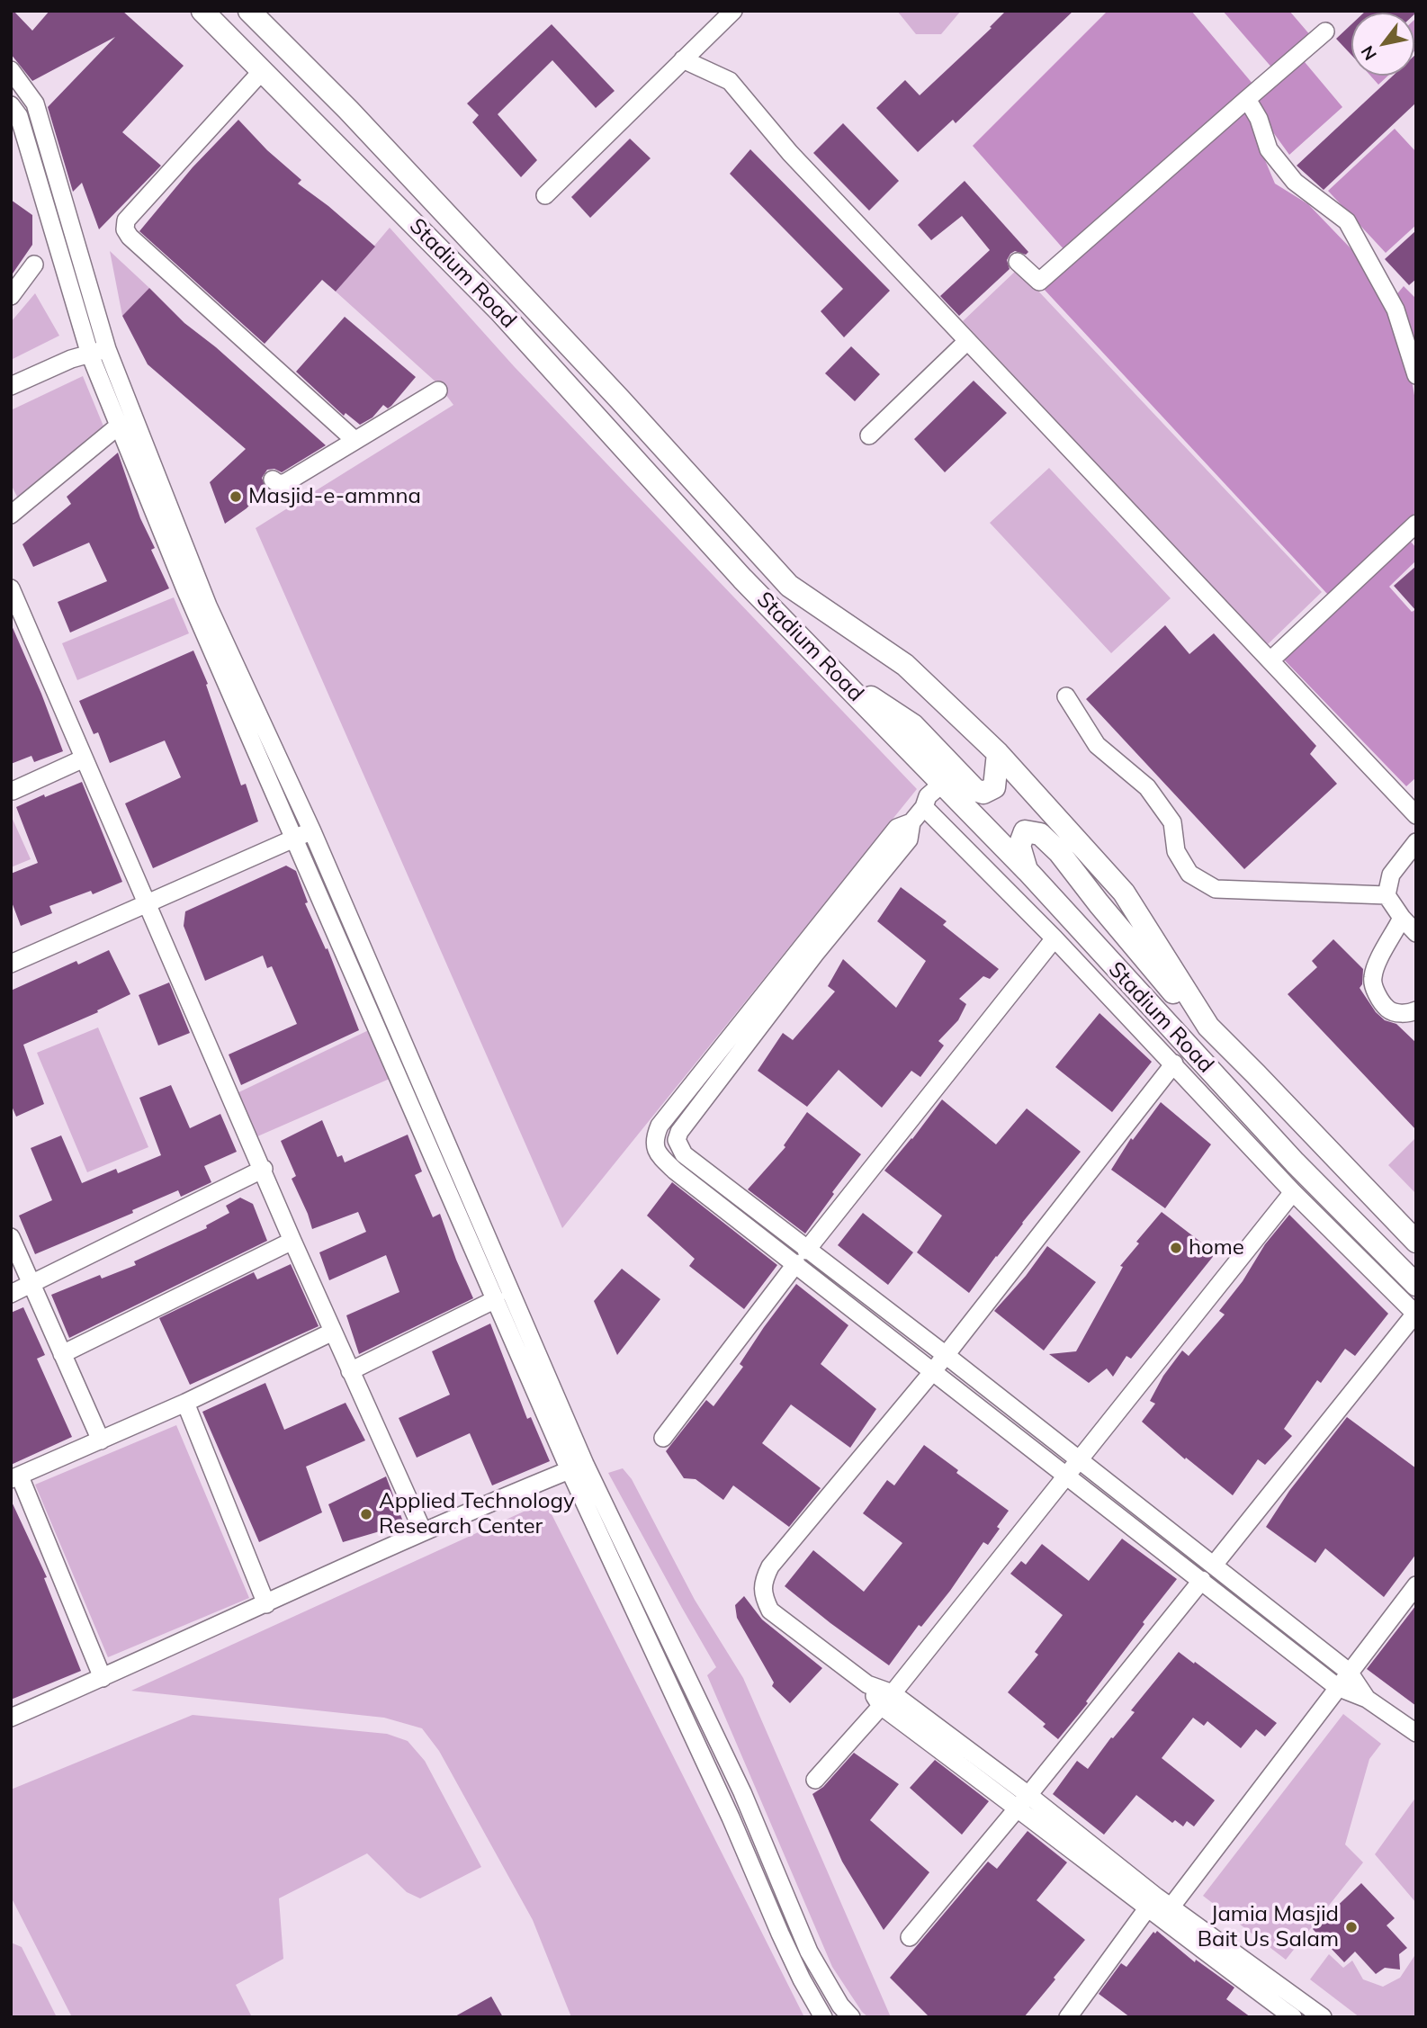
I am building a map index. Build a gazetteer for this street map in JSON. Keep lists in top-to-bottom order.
{
  "streets": {
    "main road": ["Stadium Road"]
  },
  "places": [
    "Masjid-e-ammna",
    "home",
    "Applied Technology Research Center",
    "Jamia Masjid Bait Us Salam"
  ],
  "north": "bottom left"
}
